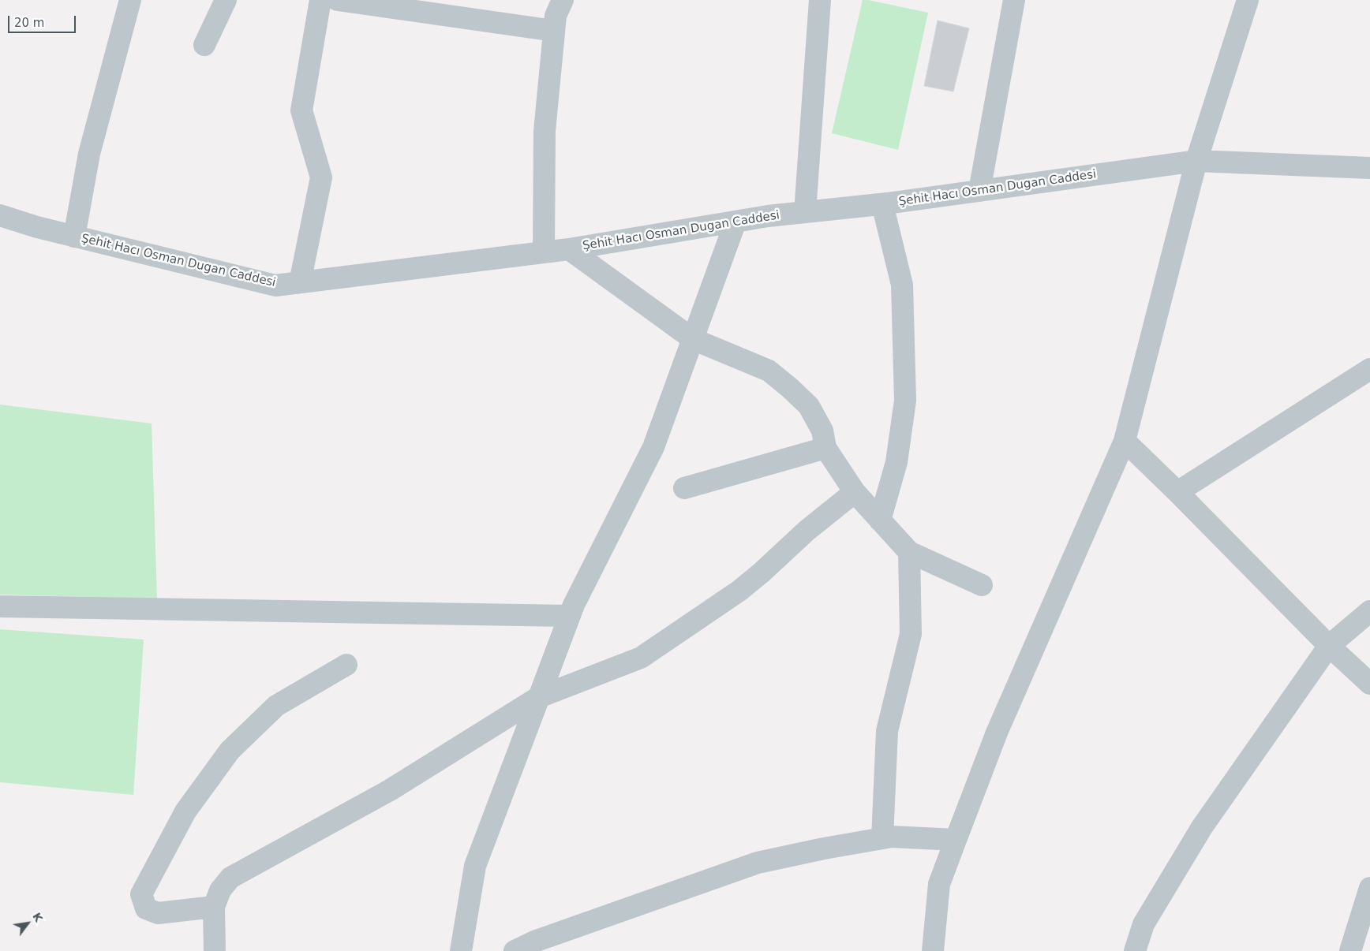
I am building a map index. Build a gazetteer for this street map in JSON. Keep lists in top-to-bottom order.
{
  "streets": {
    "street": ["Şehit Hacı Osman Dugan Caddesi"]
  },
  "scale_bar": "20 m",
  "north": "top right"
}
